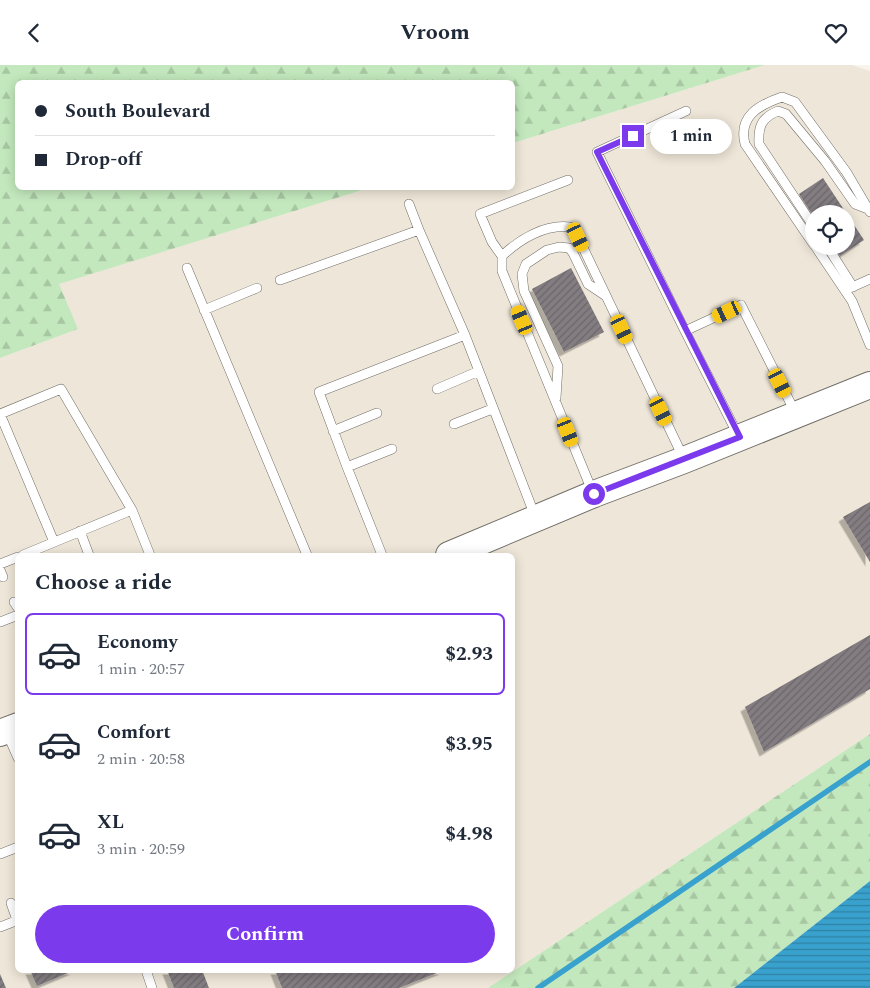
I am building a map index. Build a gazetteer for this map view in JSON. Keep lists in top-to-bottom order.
{
  "page": {
    "header": "Vroom",
    "banner": ["South Boulevard", "Drop-off"],
    "bubble": "1 min",
    "heading": "Choose a ride",
    "list": [
      {
        "name": "Economy",
        "note": "1 min · 20:57",
        "value": "$2.93"
      },
      {
        "name": "Comfort",
        "note": "2 min · 20:58",
        "value": "$3.95"
      },
      {
        "name": "XL",
        "note": "3 min · 20:59",
        "value": "$4.98"
      }
    ],
    "buttons": "Confirm"
  }
}
